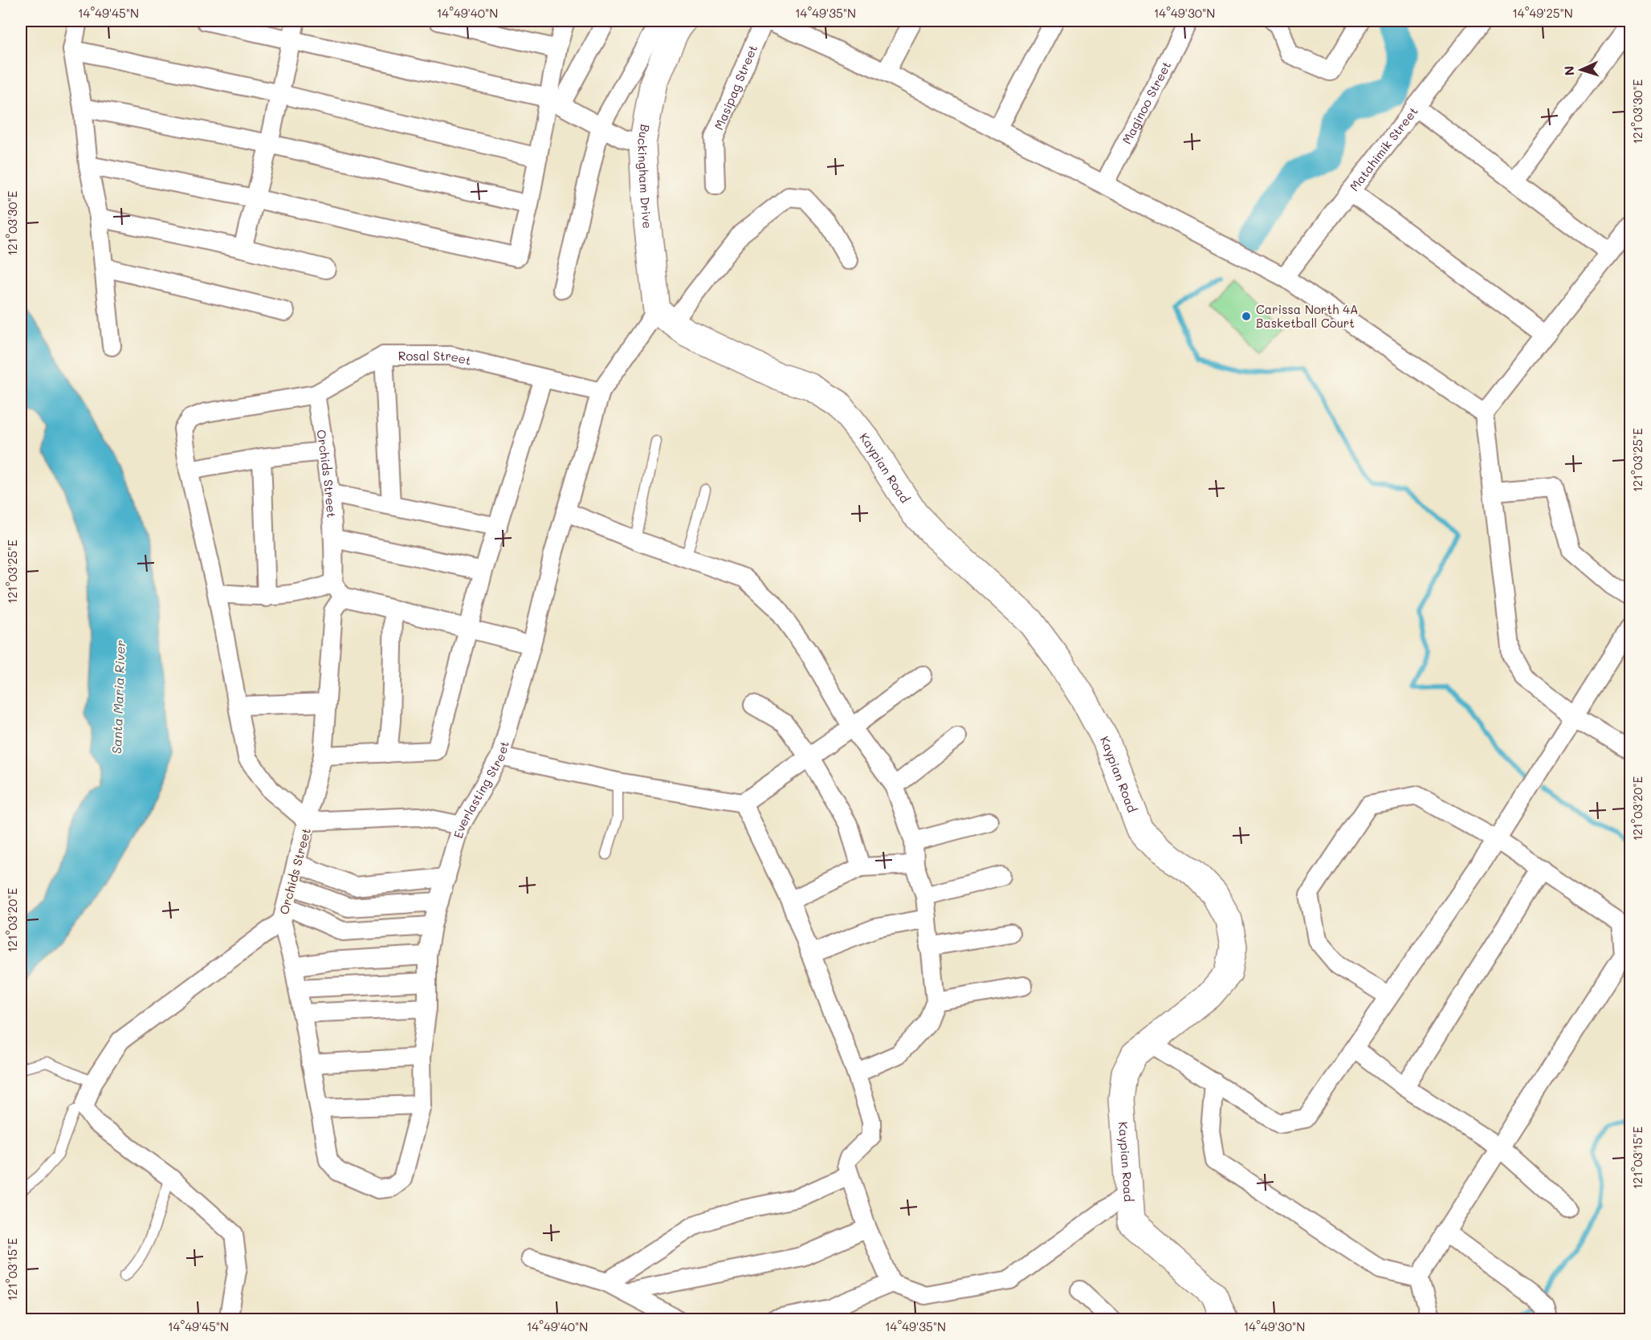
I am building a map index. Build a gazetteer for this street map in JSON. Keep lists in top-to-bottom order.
{
  "streets": {
    "street": [
      "Masipag Street",
      "Maginoo Street",
      "Matahimik Street",
      "Buckingham Drive",
      "Rosal Street",
      "Kaypian Road",
      "Orchids Street",
      "Everlasting Street"
    ]
  },
  "crossings": [
    ["Buckingham Drive", "Kaypian Road"],
    ["Buckingham Drive", "Everlasting Street"],
    ["Rosal Street", "Orchids Street"],
    ["Rosal Street", "Everlasting Street"],
    ["Kaypian Road", "Everlasting Street"],
    ["Orchids Street", "Everlasting Street"]
  ],
  "water": ["Santa Maria River"],
  "places": ["Carissa North 4A Basketball Court"],
  "north": "left",
  "coordinates": [
    "14°49'45\"N",
    "14°49'40\"N",
    "14°49'35\"N",
    "14°49'30\"N",
    "14°49'25\"N",
    "121°03'30\"E",
    "121°03'25\"E",
    "121°03'20\"E",
    "121°03'15\"E"
  ]
}
